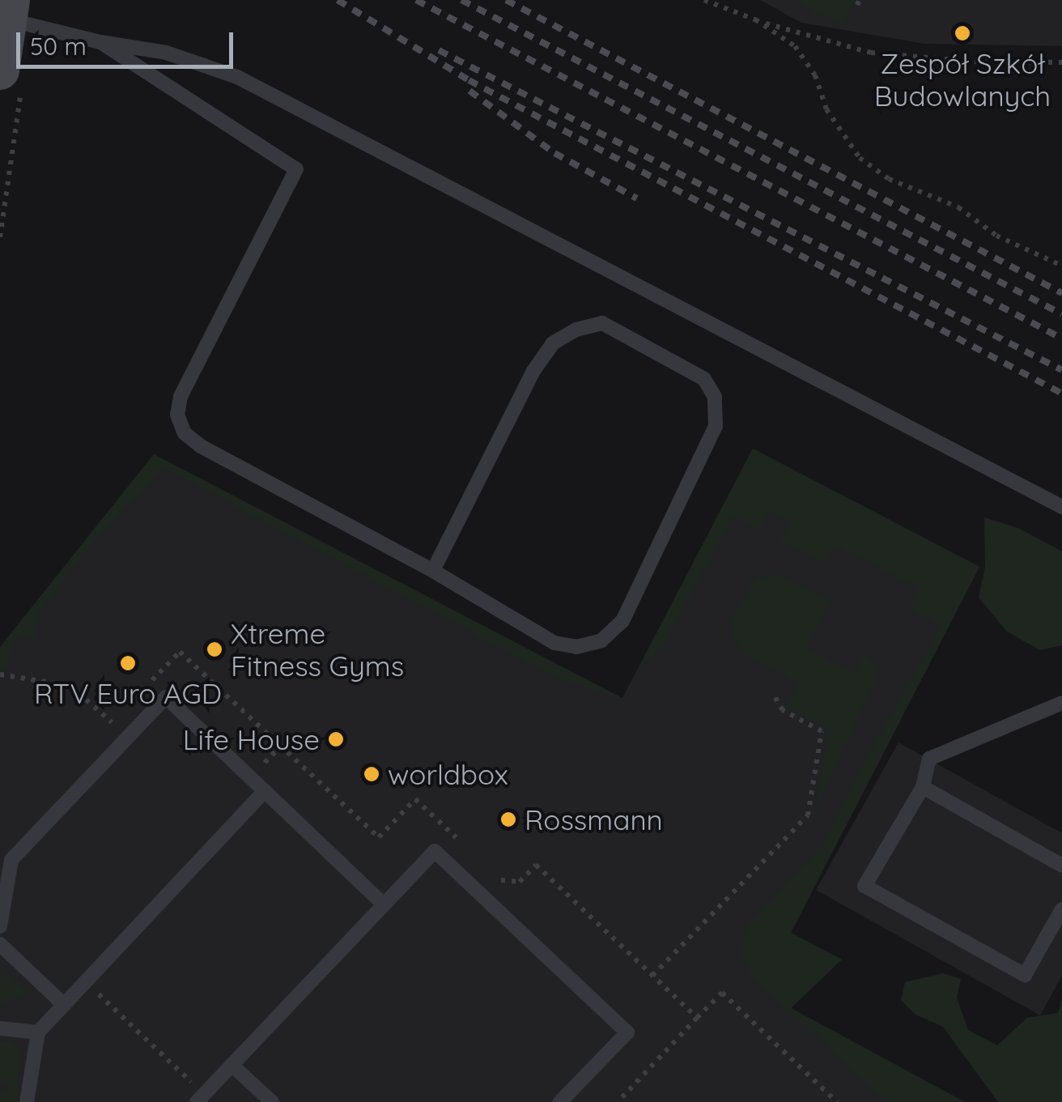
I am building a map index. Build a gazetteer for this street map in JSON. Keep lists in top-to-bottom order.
{
  "places": [
    "Zespół Szkół Budowlanych",
    "Xtreme Fitness Gyms",
    "RTV Euro AGD",
    "Life House",
    "worldbox",
    "Rossmann"
  ],
  "scale_bar": "50 m"
}
